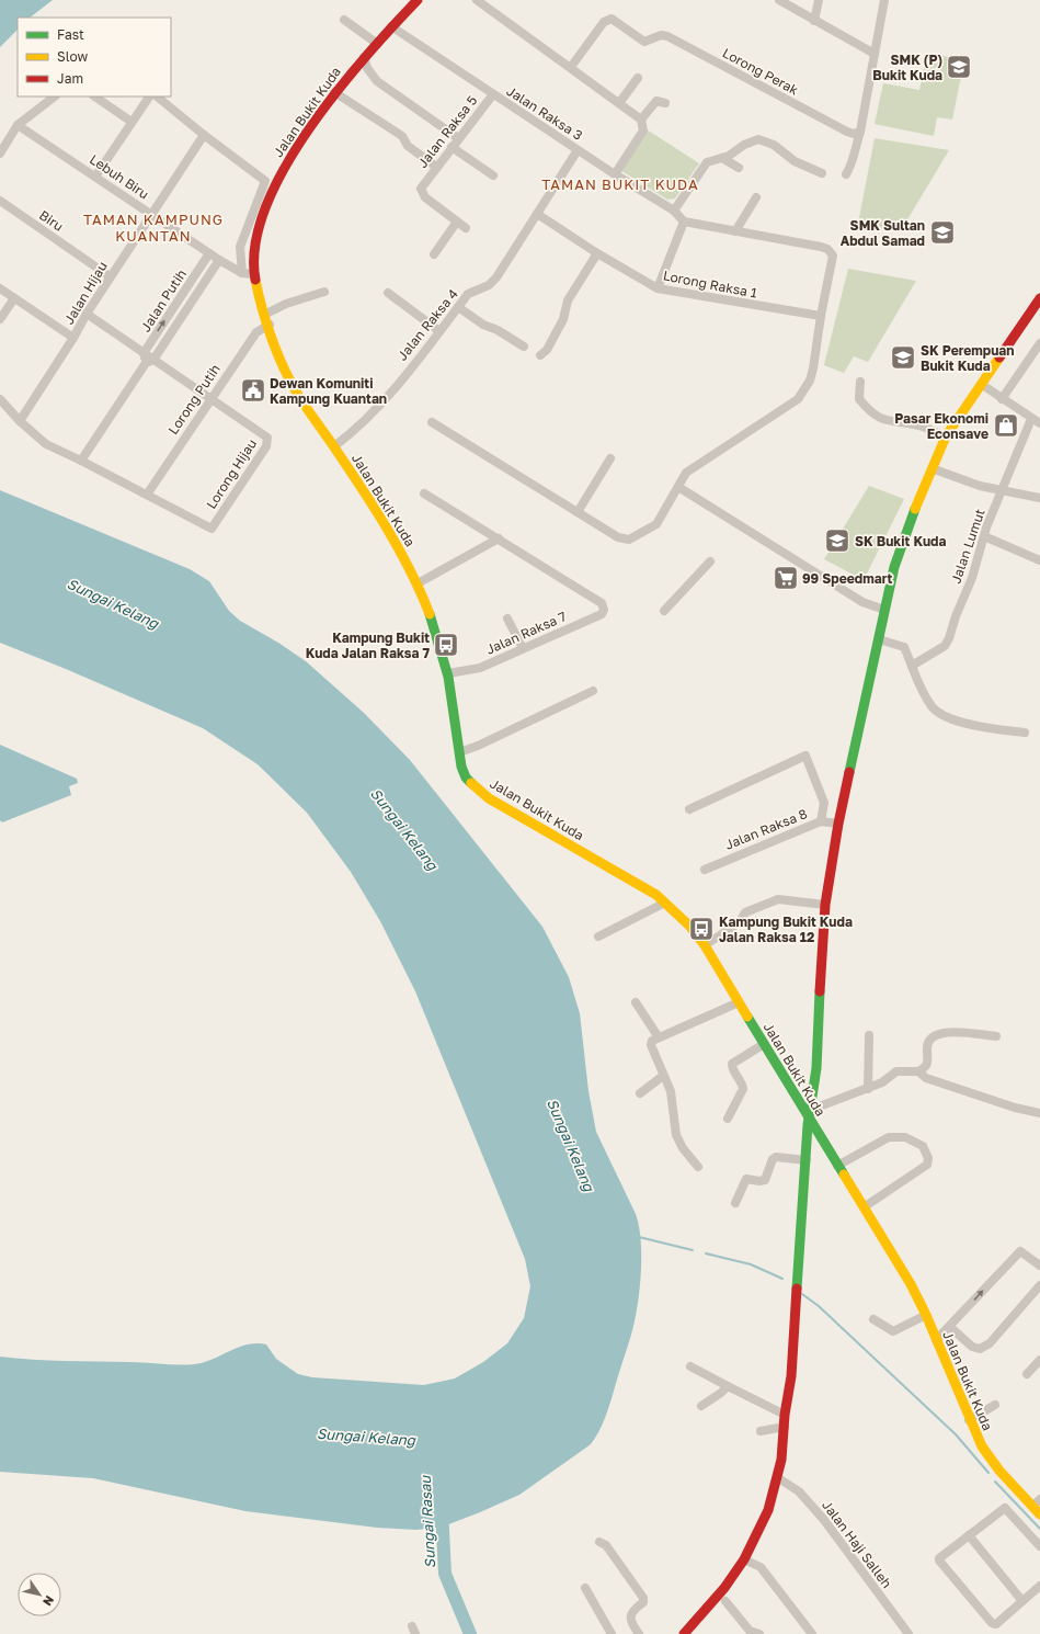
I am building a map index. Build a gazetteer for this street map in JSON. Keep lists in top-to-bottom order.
{
  "streets": {
    "street": [
      "Lorong Perak",
      "Jalan Bukit Kuda",
      "Jalan Raksa 3",
      "Jalan Raksa 5",
      "Lebuh Biru",
      "Biru",
      "Lorong Raksa 1",
      "Jalan Hijau",
      "Jalan Putih",
      "Jalan Raksa 4",
      "Lorong Putih",
      "Lorong Hijau",
      "Jalan Lumut",
      "Jalan Raksa 7",
      "Jalan Raksa 8",
      "Jalan Haji Salleh"
    ]
  },
  "crossings": [
    ["Jalan Bukit Kuda", "Jalan Raksa 3"],
    ["Jalan Bukit Kuda", "Jalan Raksa 4"],
    ["Jalan Bukit Kuda", "Lorong Putih"],
    ["Jalan Bukit Kuda", "Jalan Raksa 7"],
    ["Jalan Raksa 3", "Jalan Raksa 5"],
    ["Jalan Raksa 3", "Jalan Raksa 4"],
    ["Lebuh Biru", "Jalan Hijau"],
    ["Lebuh Biru", "Jalan Putih"],
    ["Biru", "Jalan Hijau"],
    ["Lorong Raksa 1", "Jalan Raksa 4"],
    ["Lorong Putih", "Lorong Hijau"]
  ],
  "districts": ["TAMAN BUKIT KUDA", "TAMAN KAMPUNG KUANTAN"],
  "water": ["Sungai Kelang", "Sungai Rasau"],
  "places": {
    "school or university": [
      "SMK (P) Bukit Kuda",
      "SMK Sultan Abdul Samad",
      "SK Perempuan Bukit Kuda",
      "SK Bukit Kuda"
    ],
    "public building": ["Dewan Komuniti Kampung Kuantan"],
    "shop": ["Pasar Ekonomi Econsave"],
    "supermarket": ["99 Speedmart"],
    "bus stop": ["Kampung Bukit Kuda Jalan Raksa 7", "Kampung Bukit Kuda Jalan Raksa 12"]
  },
  "legend": ["Fast", "Slow", "Jam"],
  "north": "bottom right"
}
